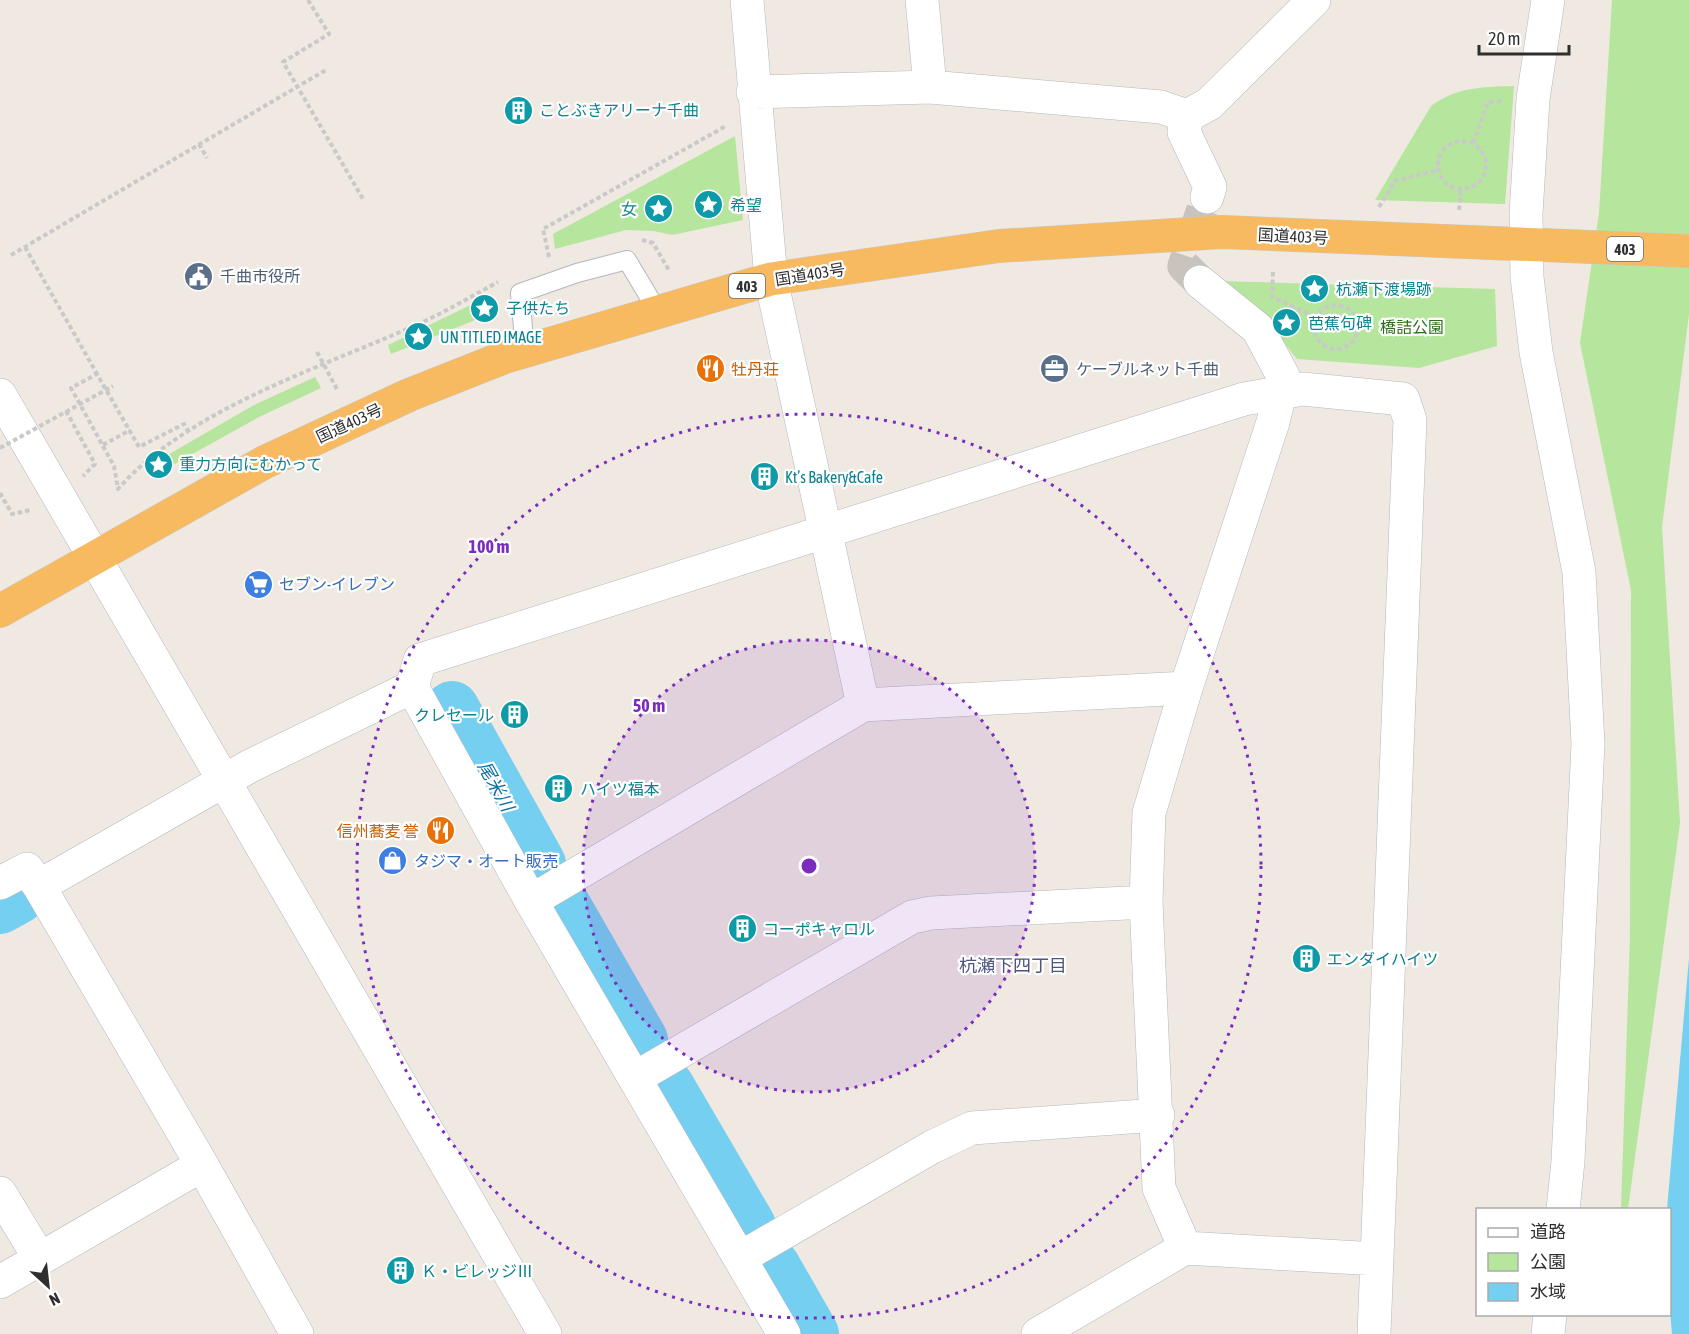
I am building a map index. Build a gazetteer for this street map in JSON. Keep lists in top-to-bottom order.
{
  "streets": {
    "highway": ["国道403号", "403"]
  },
  "districts": ["杭瀬下四丁目"],
  "water": ["尾米川"],
  "parks": ["橋詰公園"],
  "places": {
    "building": [
      "ことぶきアリーナ千曲",
      "Kt’s Bakery&Cafe",
      "クレセール",
      "ハイツ福本",
      "コーポキャロル",
      "エンダイハイツ",
      "Ｋ・ビレッジⅢ"
    ],
    "place": [
      "希望",
      "女",
      "杭瀬下渡場跡",
      "子供たち",
      "芭蕉句碑",
      "UN TITLED IMAGE",
      "重力方向にむかって"
    ],
    "public building": ["千曲市役所"],
    "restaurant": ["牡丹荘", "信州蕎麦 誉"],
    "office": ["ケーブルネット千曲"],
    "supermarket": ["セブン-イレブン"],
    "shop": ["タジマ・オート販売"]
  },
  "legend": ["道路", "公園", "水域"],
  "scale_bar": "20 m",
  "north": "bottom right",
  "rings": ["100 m", "50 m"]
}
